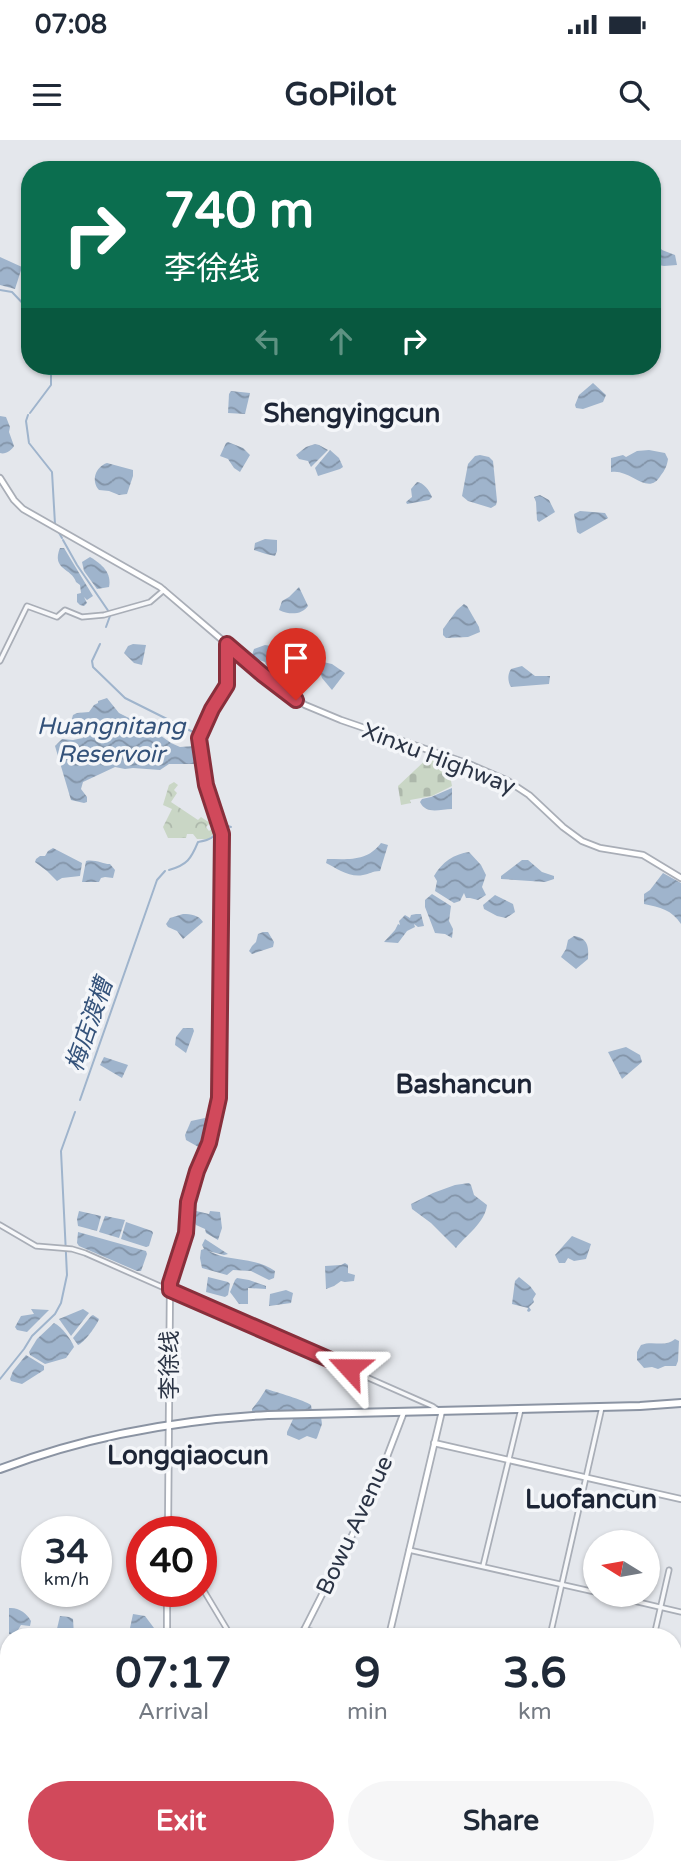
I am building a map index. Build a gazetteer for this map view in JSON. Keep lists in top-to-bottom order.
{
  "streets": {
    "main road": ["Xinxu Highway", "李徐线", "Bowu Avenue"]
  },
  "crossings": [
    ["Xinxu Highway", "李徐线"]
  ],
  "districts": [
    "Shengyingcun",
    "Bashancun",
    "Longqiaocun",
    "Luofancun"
  ],
  "water": ["Huangnitang Reservoir", "梅店渡槽"],
  "north": "left",
  "page": {
    "status": "07:08",
    "header": "GoPilot",
    "turn": ["740 m", "李徐线"],
    "speed": "34 km/h",
    "limit": "40",
    "eta": [
      "07:17",
      "Arrival",
      "9",
      "min",
      "3.6",
      "km"
    ],
    "buttons": ["Exit", "Share"]
  }
}
